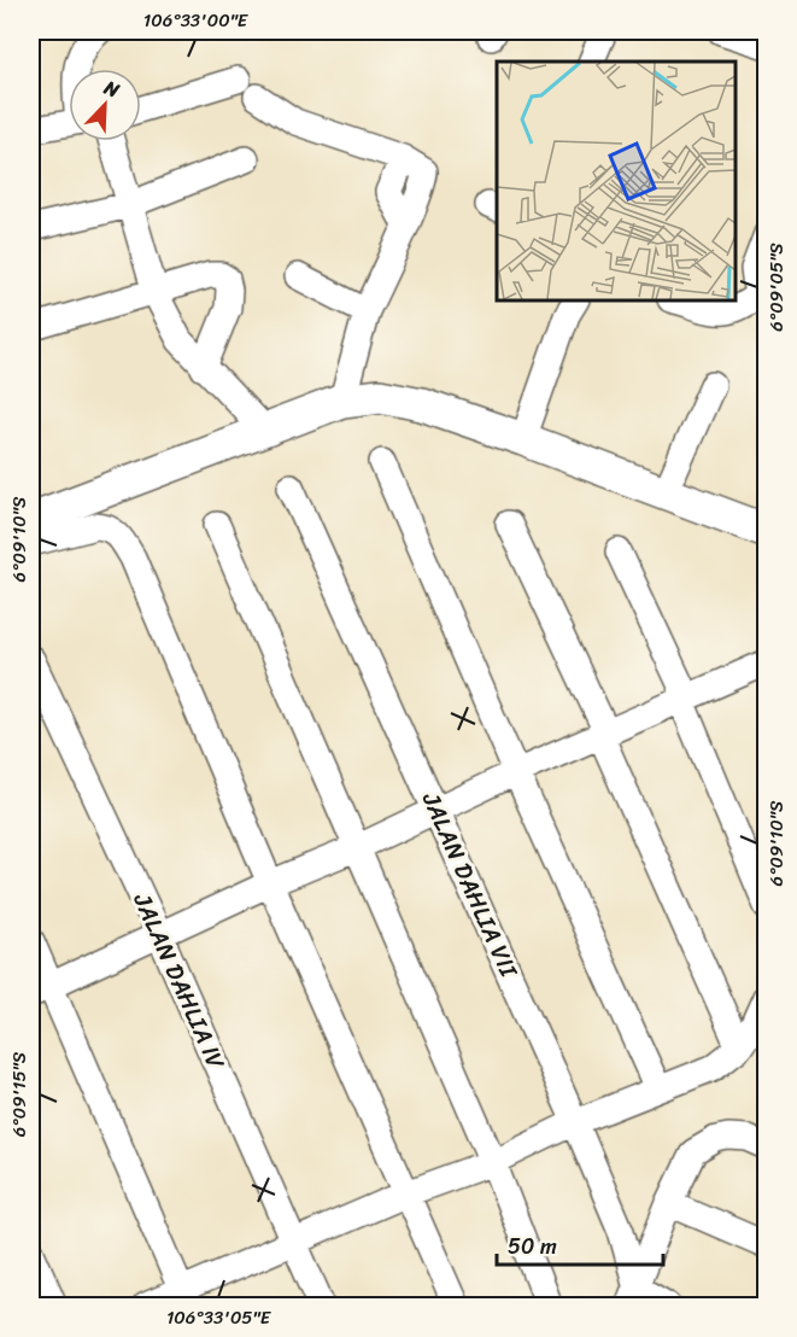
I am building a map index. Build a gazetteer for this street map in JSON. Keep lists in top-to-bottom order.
{
  "streets": {
    "street": ["JALAN DAHLIA VII", "JALAN DAHLIA IV"]
  },
  "scale_bar": "50 m",
  "north": "top right",
  "coordinates": [
    "106°33'00\"E",
    "6°09'05\"S",
    "6°09'10\"S",
    "6°09'15\"S",
    "106°33'05\"E"
  ]
}
